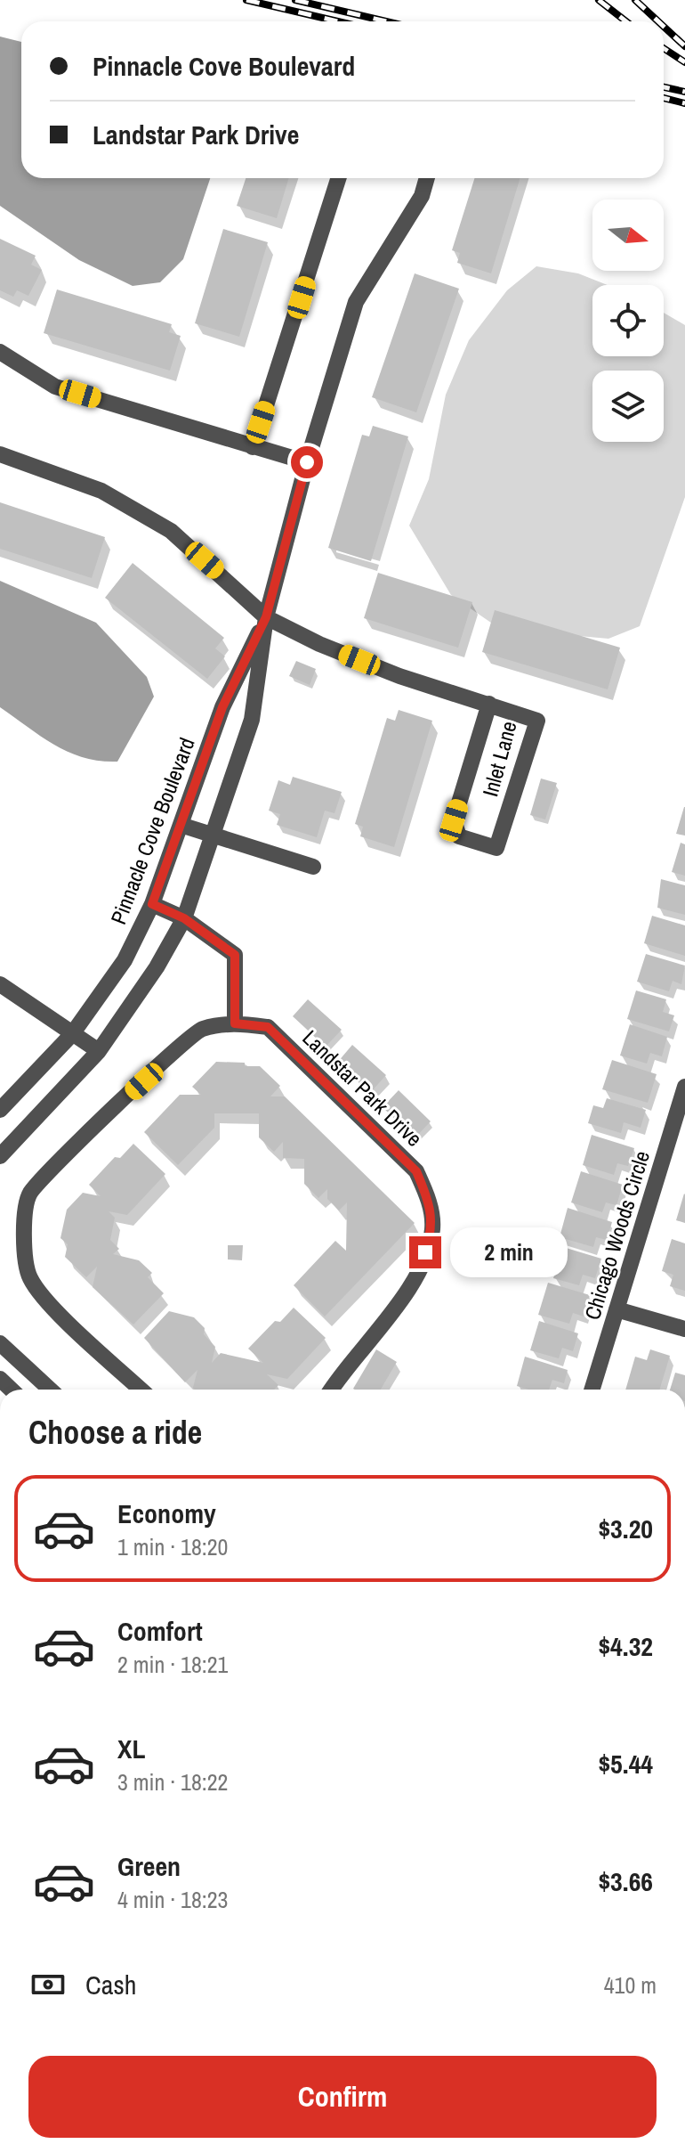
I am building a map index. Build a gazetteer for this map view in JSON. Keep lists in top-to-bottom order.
{
  "streets": {
    "street": [
      "Inlet Lane",
      "Pinnacle Cove Boulevard",
      "Landstar Park Drive",
      "Chicago Woods Circle"
    ]
  },
  "crossings": [
    ["Inlet Lane", "Pinnacle Cove Boulevard"]
  ],
  "north": "right",
  "page": {
    "banner": ["Pinnacle Cove Boulevard", "Landstar Park Drive"],
    "bubble": "2 min",
    "heading": "Choose a ride",
    "list": [
      {
        "name": "Economy",
        "note": "1 min · 18:20",
        "value": "$3.20"
      },
      {
        "name": "Comfort",
        "note": "2 min · 18:21",
        "value": "$4.32"
      },
      {
        "name": "XL",
        "note": "3 min · 18:22",
        "value": "$5.44"
      },
      {
        "name": "Green",
        "note": "4 min · 18:23",
        "value": "$3.66"
      }
    ],
    "pay": ["Cash", "410 m"],
    "buttons": "Confirm"
  }
}
